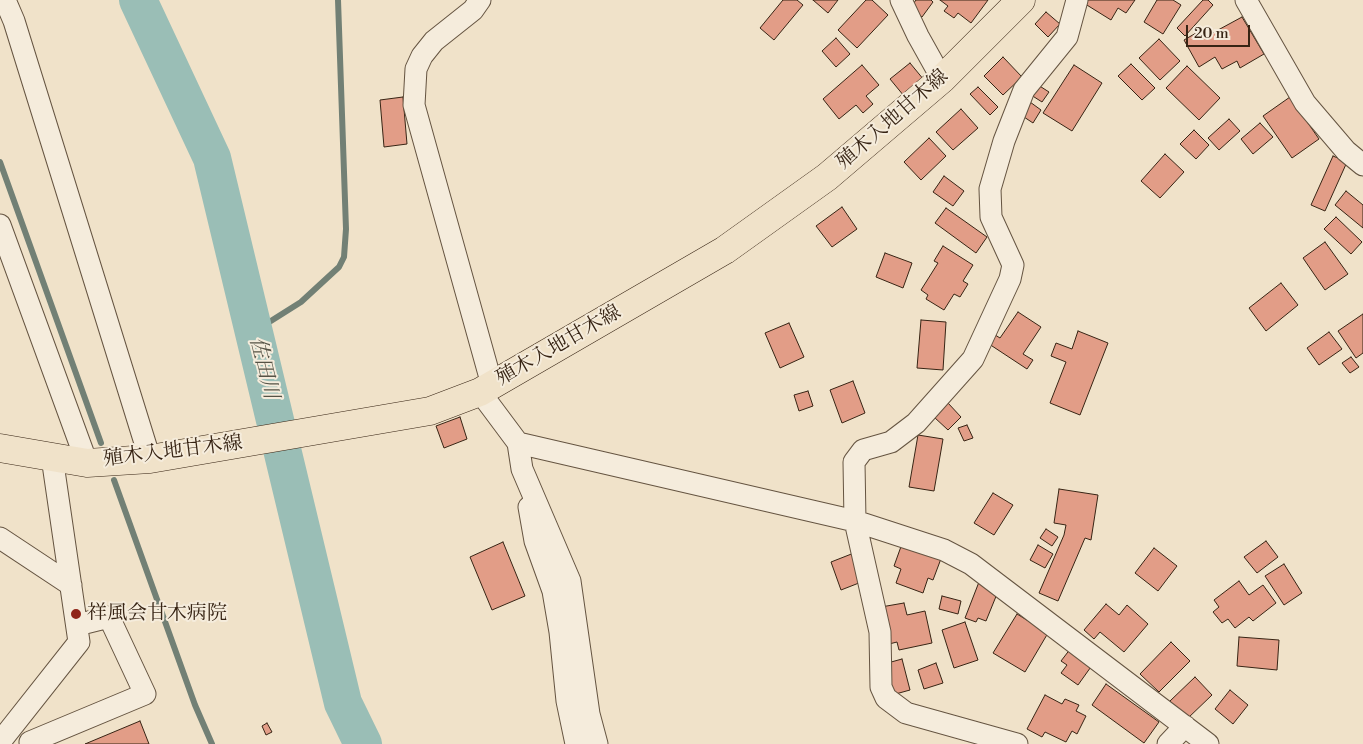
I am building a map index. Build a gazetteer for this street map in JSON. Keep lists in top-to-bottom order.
{
  "streets": {
    "main road": ["殖木入地甘木線"]
  },
  "water": ["佐田川"],
  "places": ["祥風会甘木病院"],
  "scale_bar": "20 m"
}
